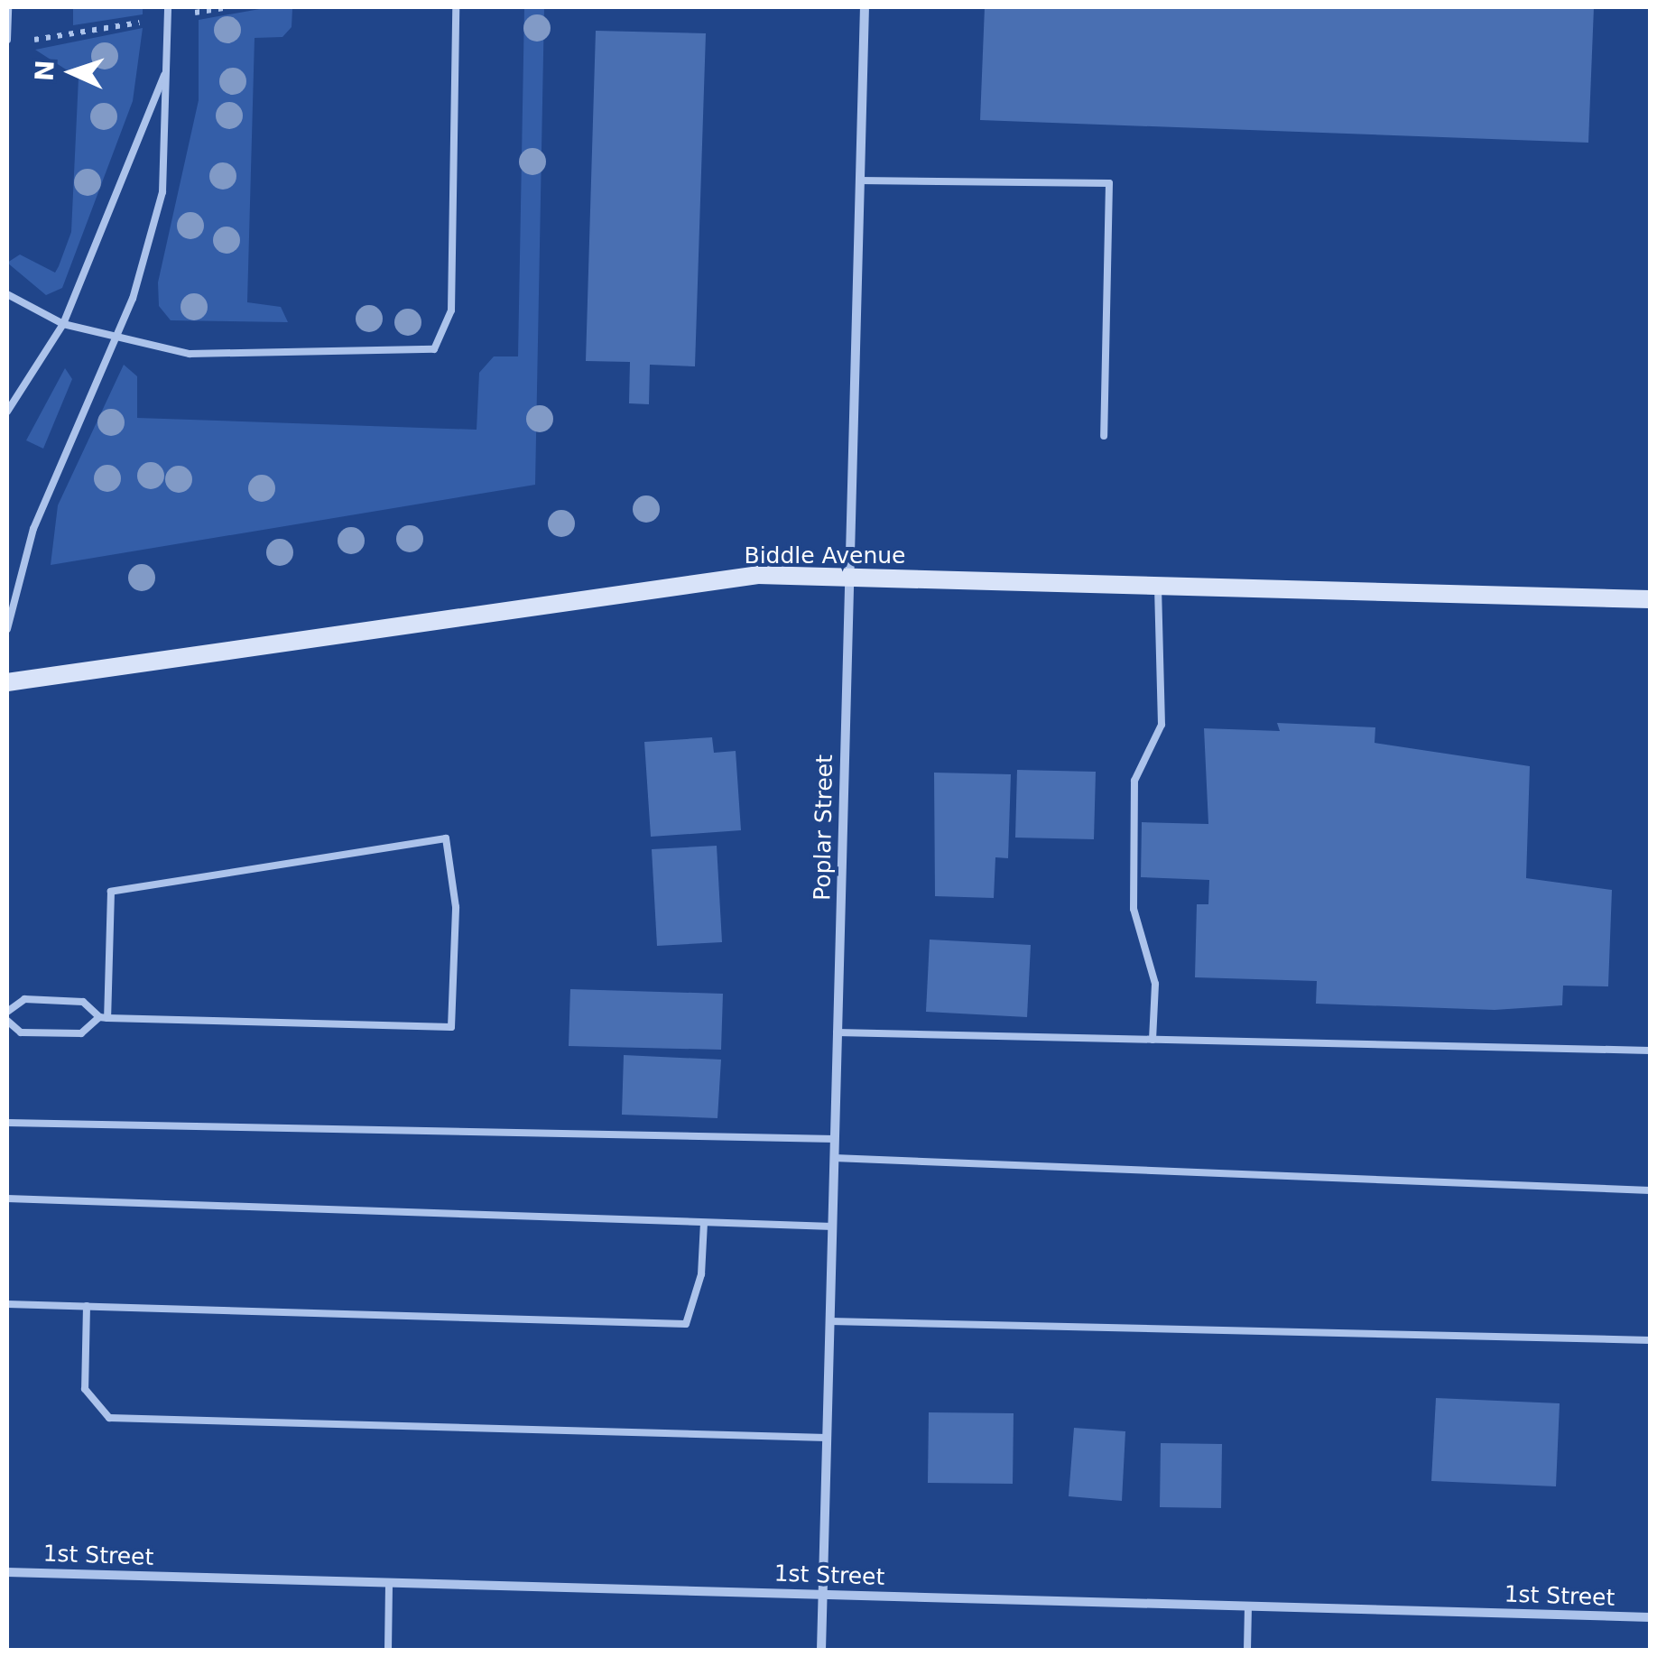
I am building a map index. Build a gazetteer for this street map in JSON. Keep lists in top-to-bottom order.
{
  "streets": {
    "main road": ["Biddle Avenue"],
    "street": ["Poplar Street", "1st Street"]
  },
  "crossings": [
    ["Biddle Avenue", "Poplar Street"],
    ["Poplar Street", "1st Street"]
  ],
  "north": "left"
}
